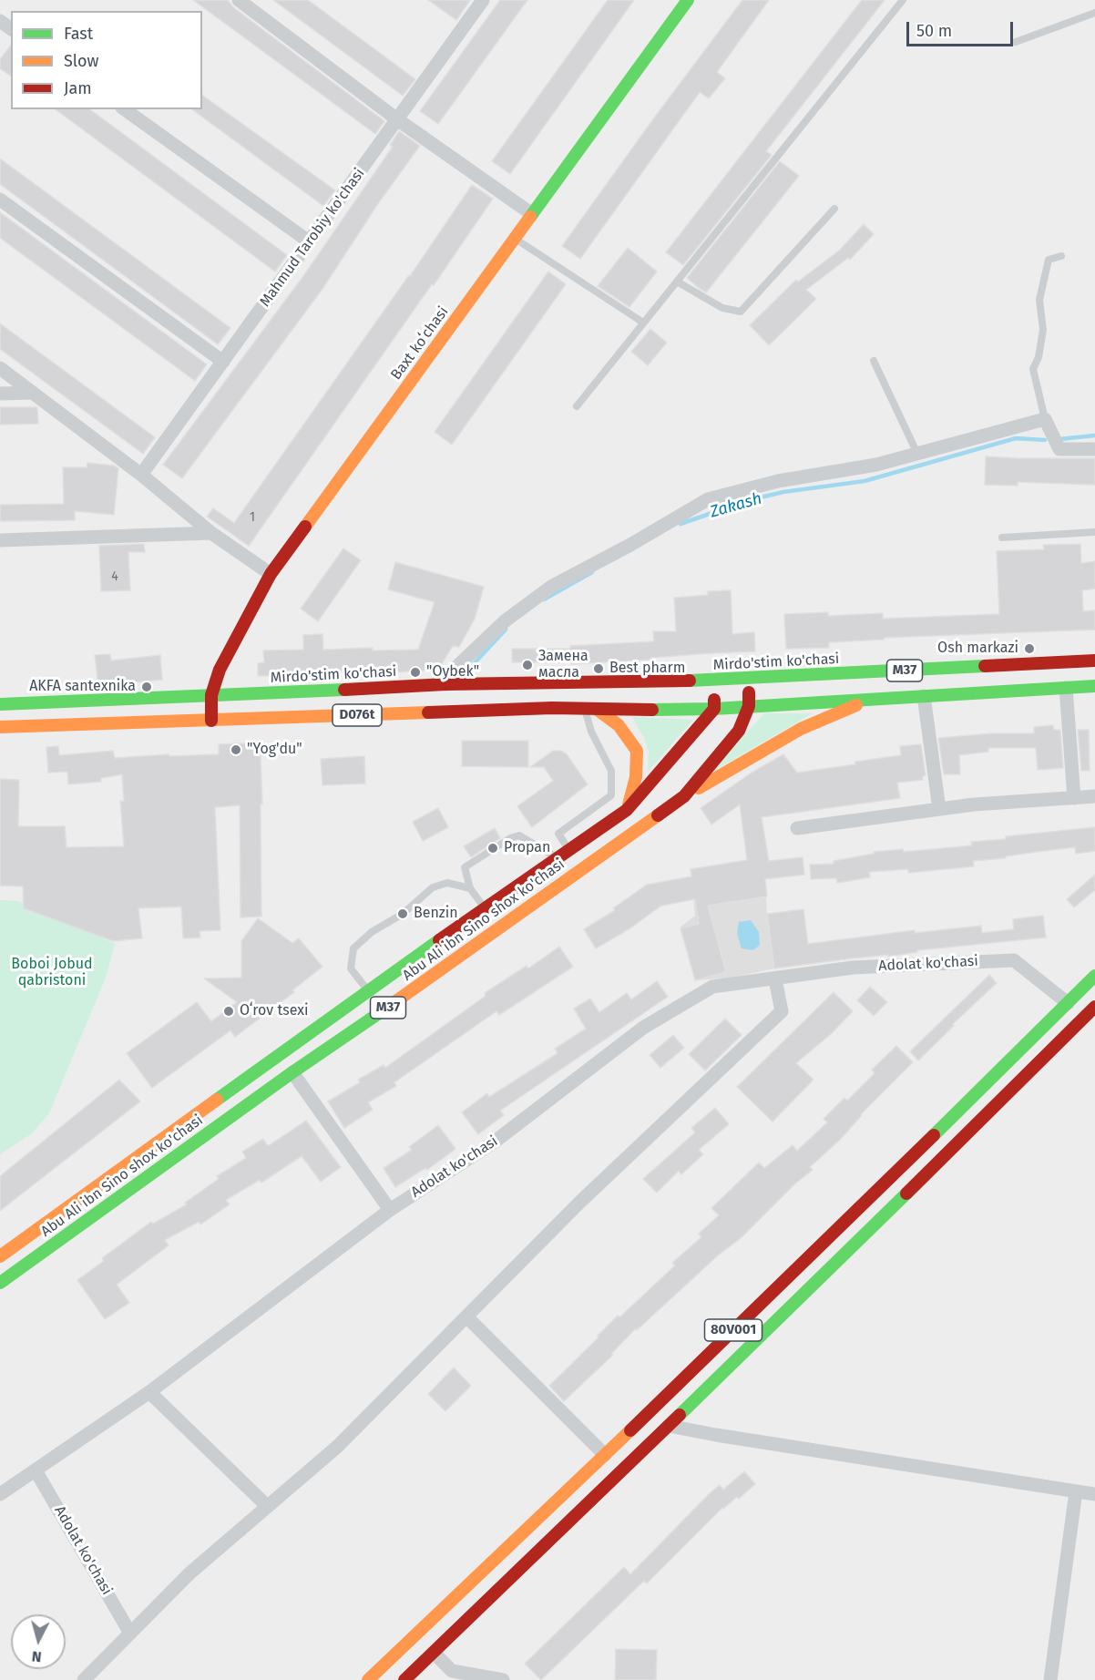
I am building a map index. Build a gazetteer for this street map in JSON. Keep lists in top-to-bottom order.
{
  "streets": {
    "main road": [
      "Baxt koʻchasi",
      "Mirdo'stim ko'chasi",
      "M37",
      "D076t",
      "Abu Ali ibn Sino shox ko'chasi",
      "80V001"
    ],
    "street": ["Mahmud Tarobiy ko'chasi", "Adolat ko'chasi"]
  },
  "crossings": [
    ["Baxt koʻchasi", "Mirdo'stim ko'chasi"],
    ["Baxt koʻchasi", "D076t"],
    ["Mirdo'stim ko'chasi", "Abu Ali ibn Sino shox ko'chasi"],
    ["M37", "D076t"],
    ["M37", "Abu Ali ibn Sino shox ko'chasi"],
    ["D076t", "Abu Ali ibn Sino shox ko'chasi"],
    ["Adolat ko'chasi", "80V001"]
  ],
  "water": ["Zakash"],
  "parks": ["Boboi Jobud qabristoni"],
  "places": [
    "Osh markazi",
    "Замена масла",
    "Best pharm",
    "\"Oybek\"",
    "AKFA santexnika",
    "\"Yog'du\"",
    "Propan",
    "Benzin",
    "Oʻrov tsexi"
  ],
  "house_numbers": ["1", "4"],
  "legend": ["Fast", "Slow", "Jam"],
  "scale_bar": "50 m",
  "north": "bottom"
}
